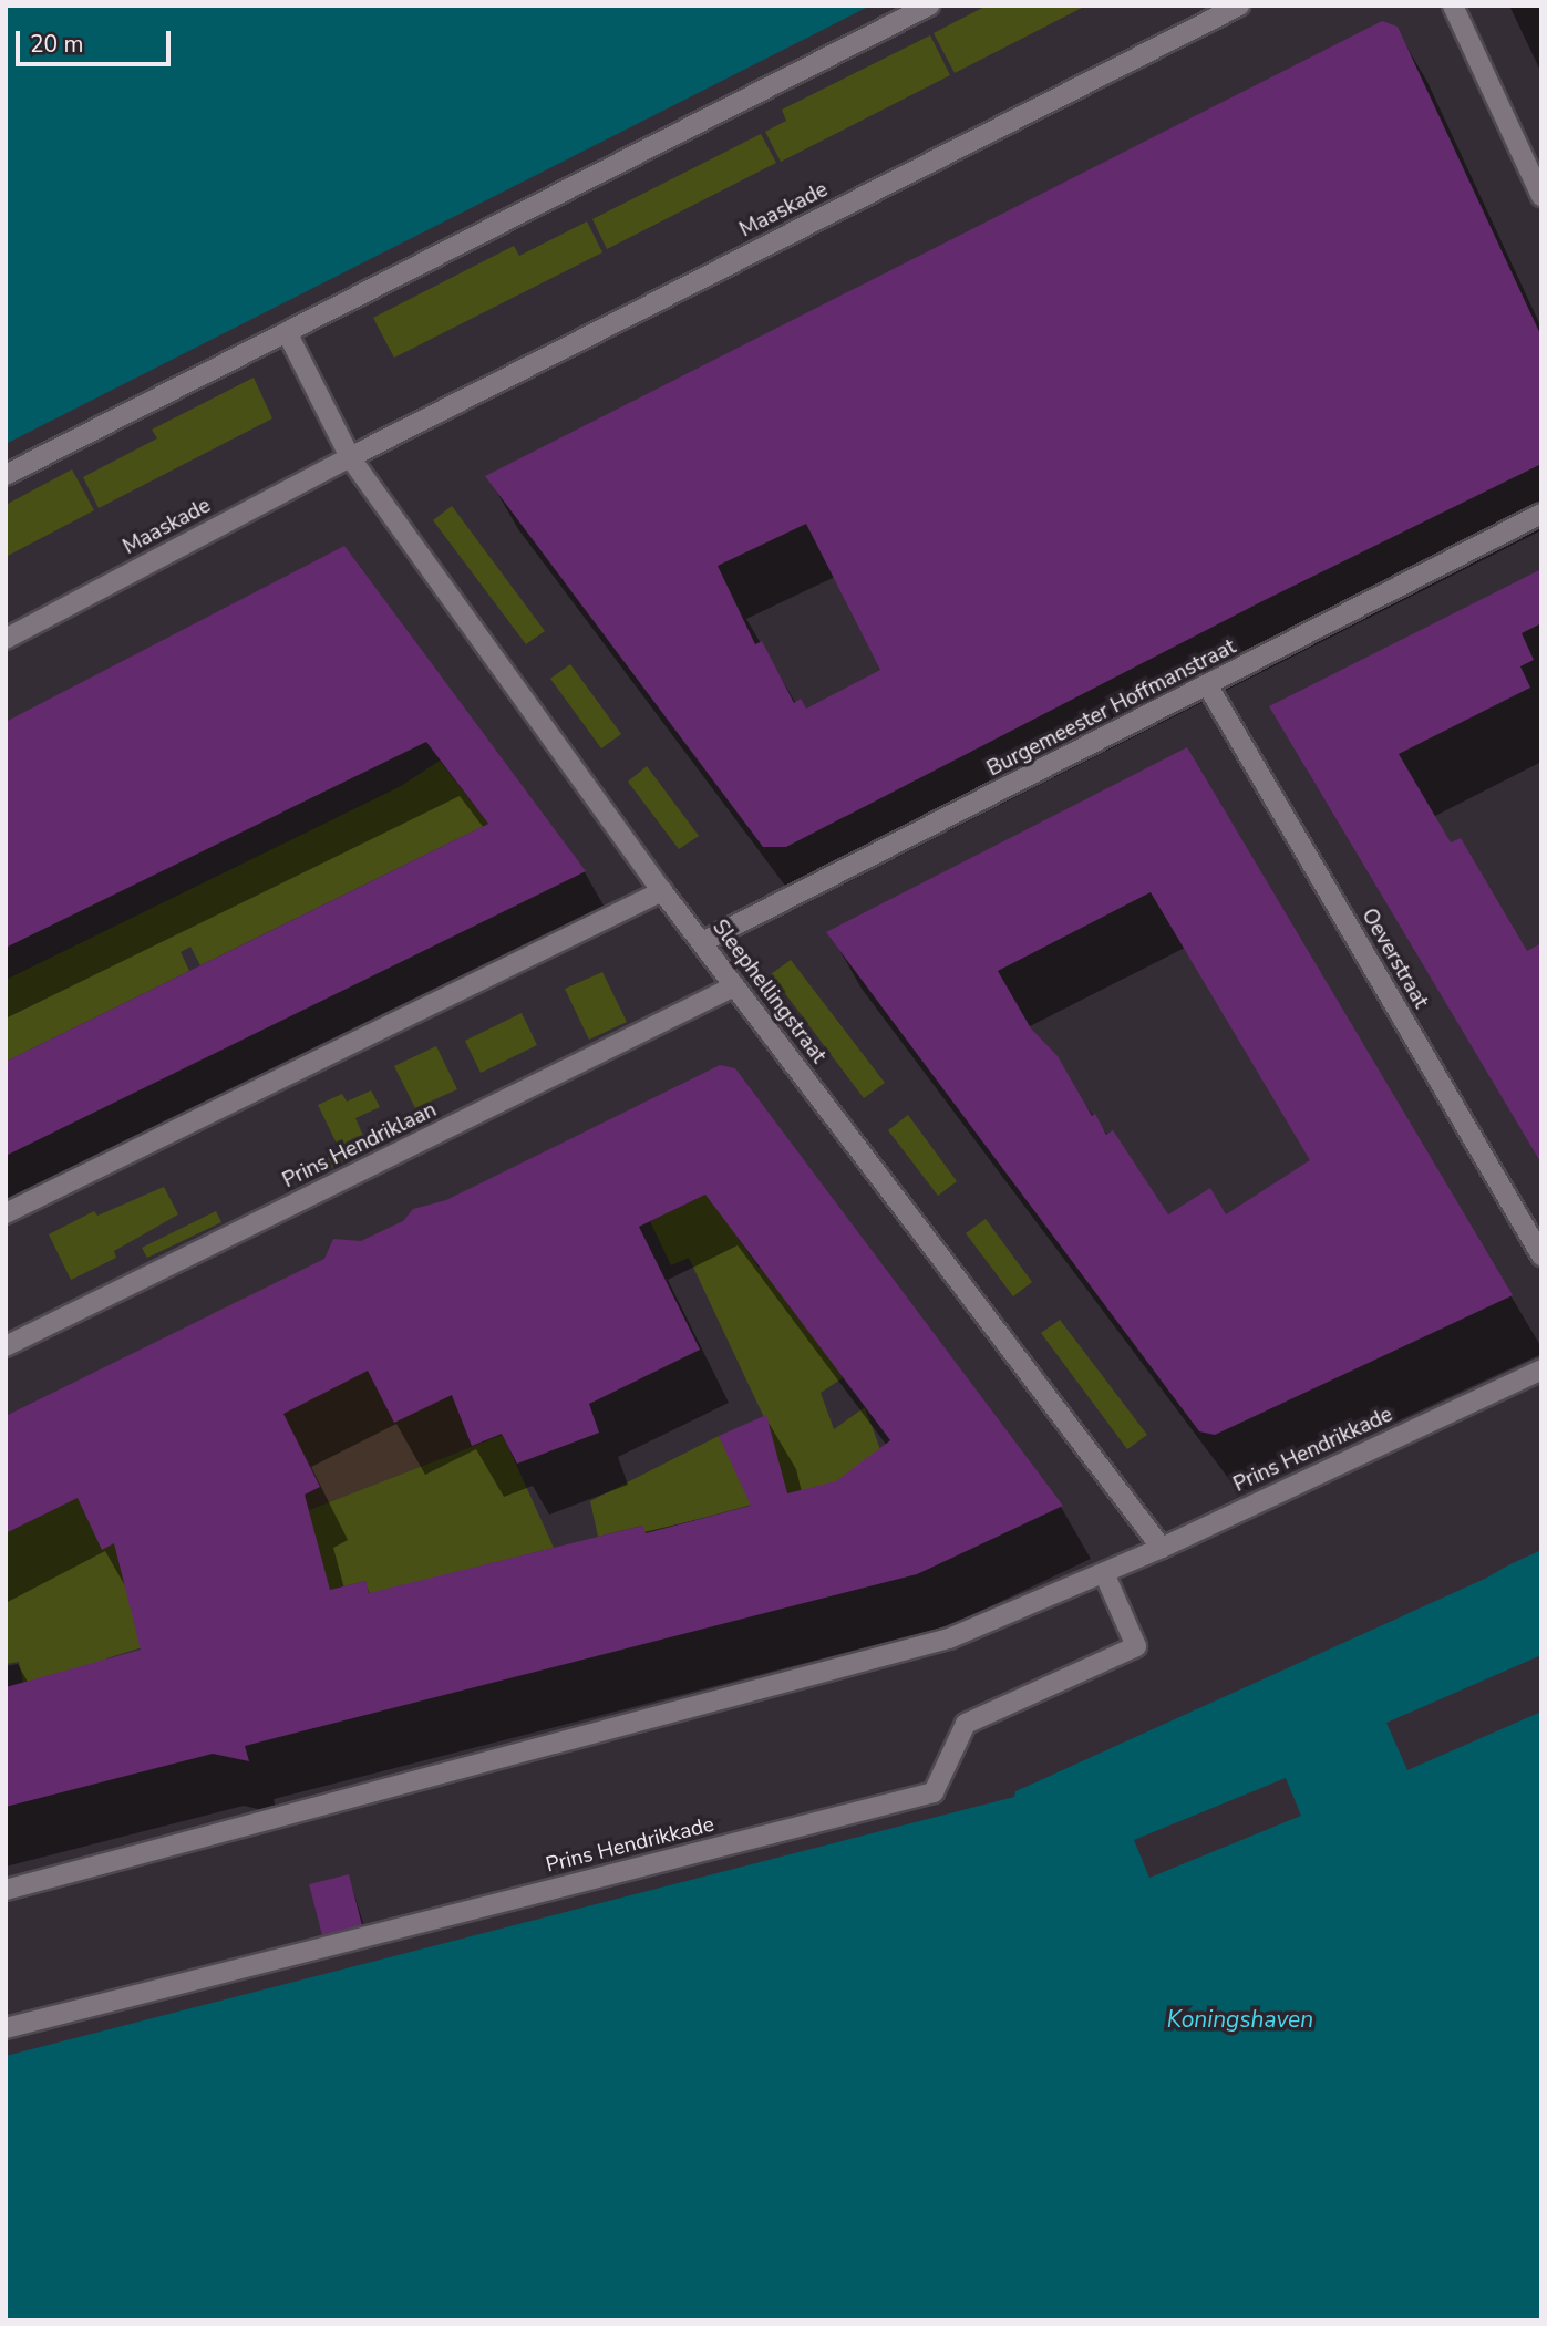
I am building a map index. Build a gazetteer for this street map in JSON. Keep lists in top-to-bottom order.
{
  "streets": {
    "street": [
      "Maaskade",
      "Burgemeester Hoffmanstraat",
      "Oeverstraat",
      "Sleephellingstraat",
      "Prins Hendriklaan",
      "Prins Hendrikkade"
    ]
  },
  "crossings": [
    ["Maaskade", "Sleephellingstraat"],
    ["Burgemeester Hoffmanstraat", "Oeverstraat"],
    ["Burgemeester Hoffmanstraat", "Sleephellingstraat"],
    ["Sleephellingstraat", "Prins Hendriklaan"],
    ["Sleephellingstraat", "Prins Hendrikkade"]
  ],
  "water": ["Koningshaven"],
  "scale_bar": "20 m"
}
